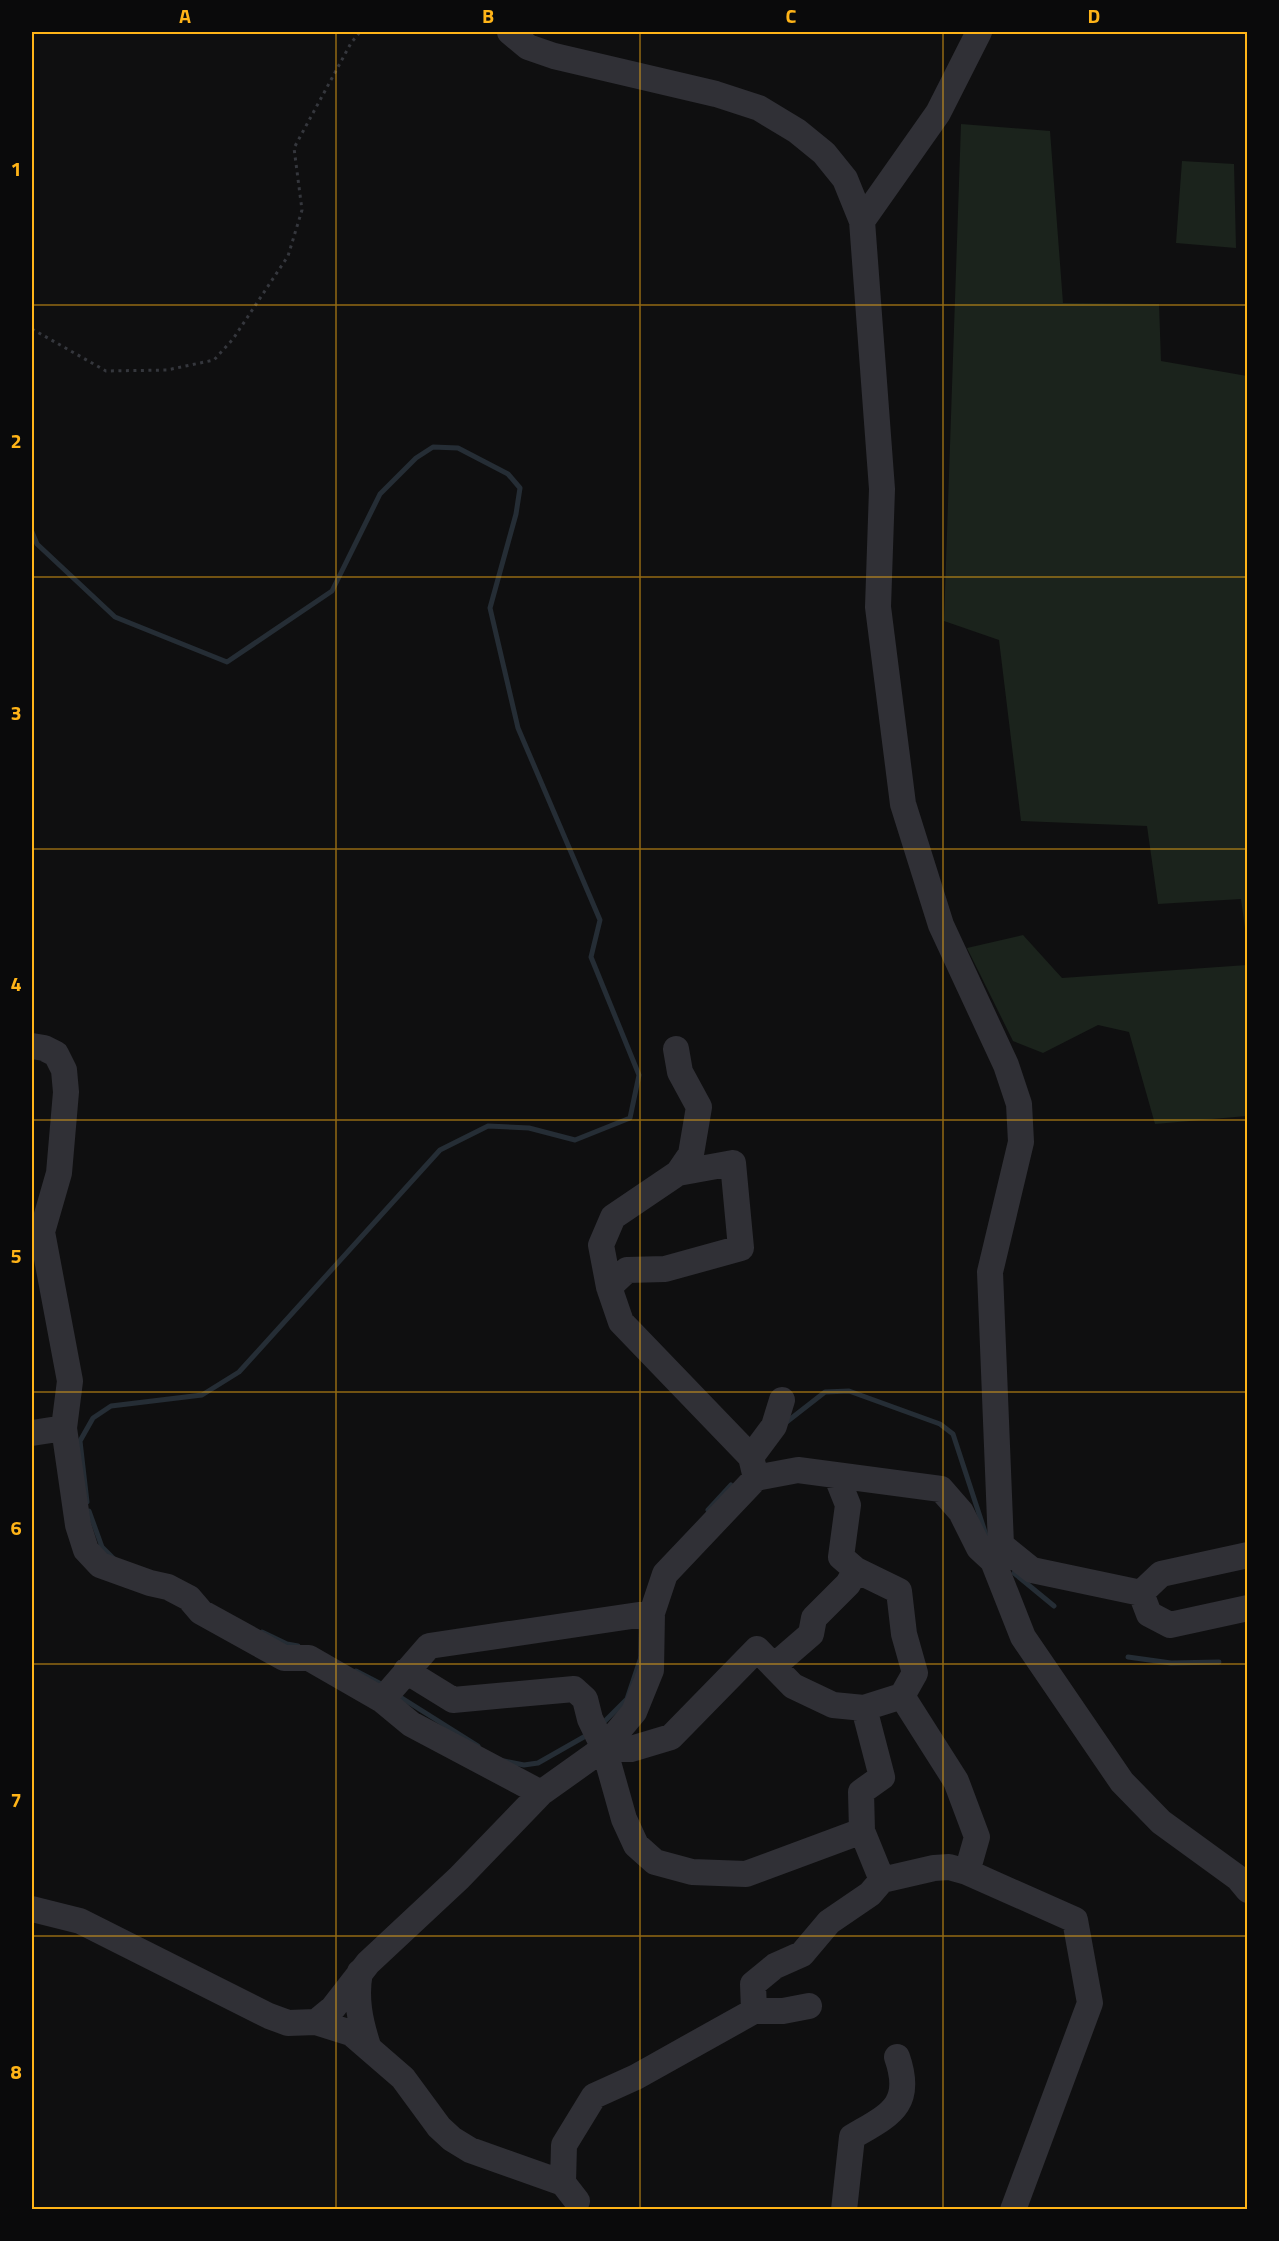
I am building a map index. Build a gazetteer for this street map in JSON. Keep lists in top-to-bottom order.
{
  "grid": {
    "columns": [
      "A",
      "B",
      "C",
      "D"
    ],
    "rows": [
      "1",
      "2",
      "3",
      "4",
      "5",
      "6",
      "7",
      "8"
    ]
  }
}
